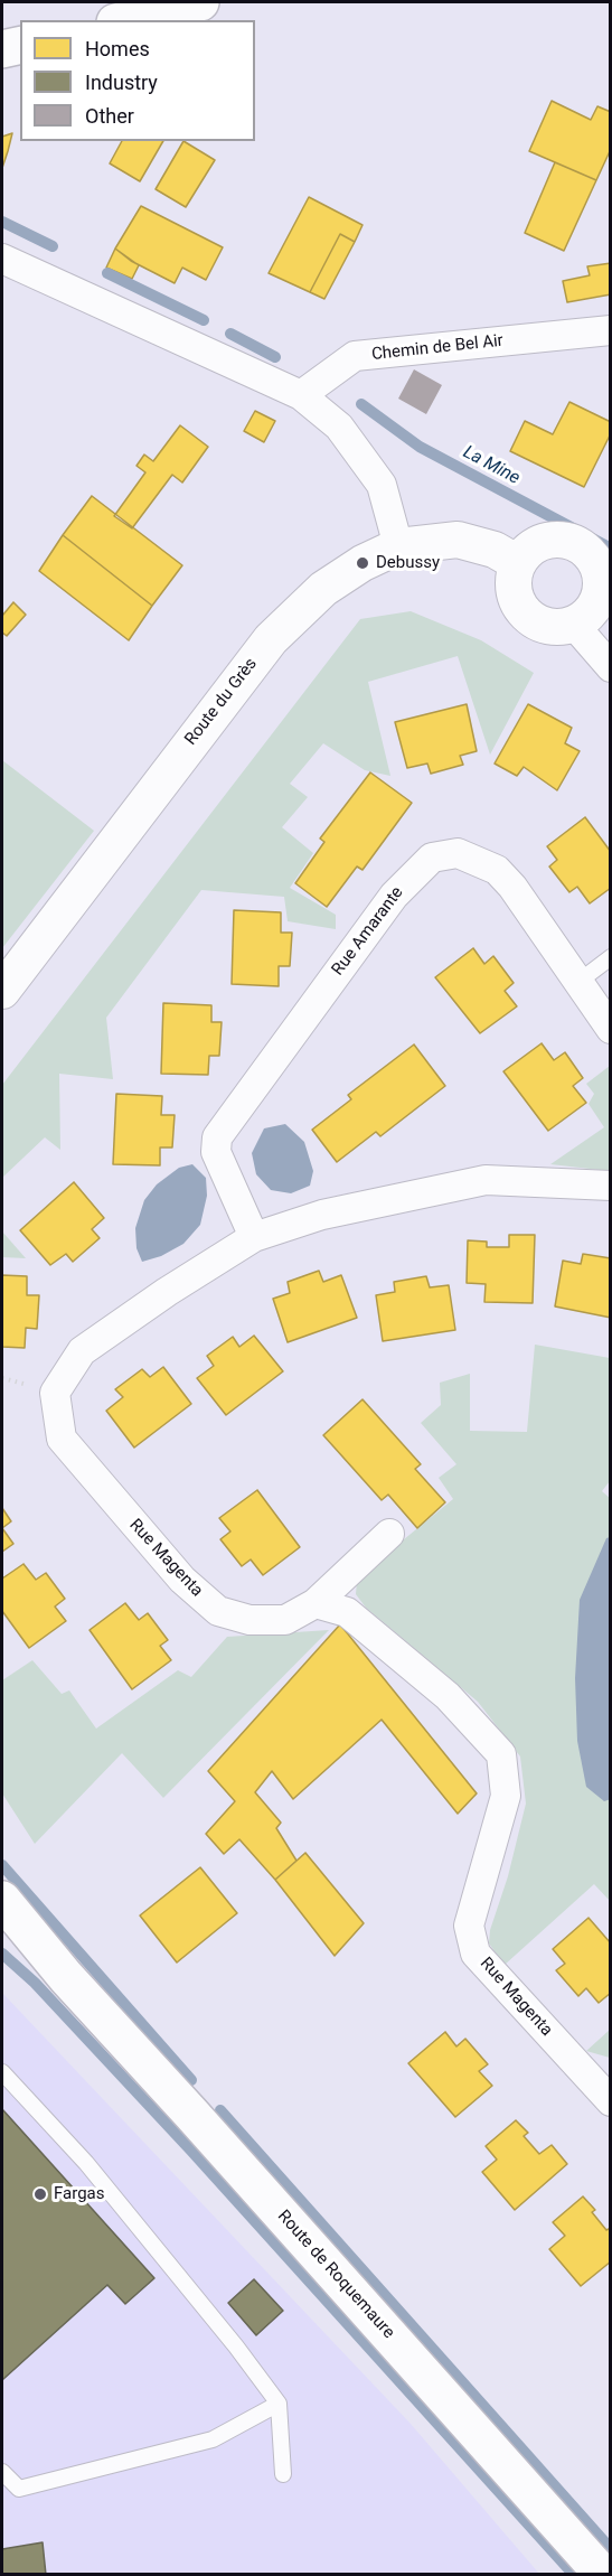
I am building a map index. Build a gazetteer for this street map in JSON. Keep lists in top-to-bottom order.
{
  "streets": {
    "main road": ["Route de Roquemaure"],
    "street": [
      "Chemin de Bel Air",
      "Route du Grès",
      "Rue Amarante",
      "Rue Magenta"
    ]
  },
  "crossings": [
    ["Rue Amarante", "Rue Magenta"]
  ],
  "water": ["La Mine"],
  "places": ["Debussy", "Fargas"],
  "legend": ["Homes", "Industry", "Other"]
}
